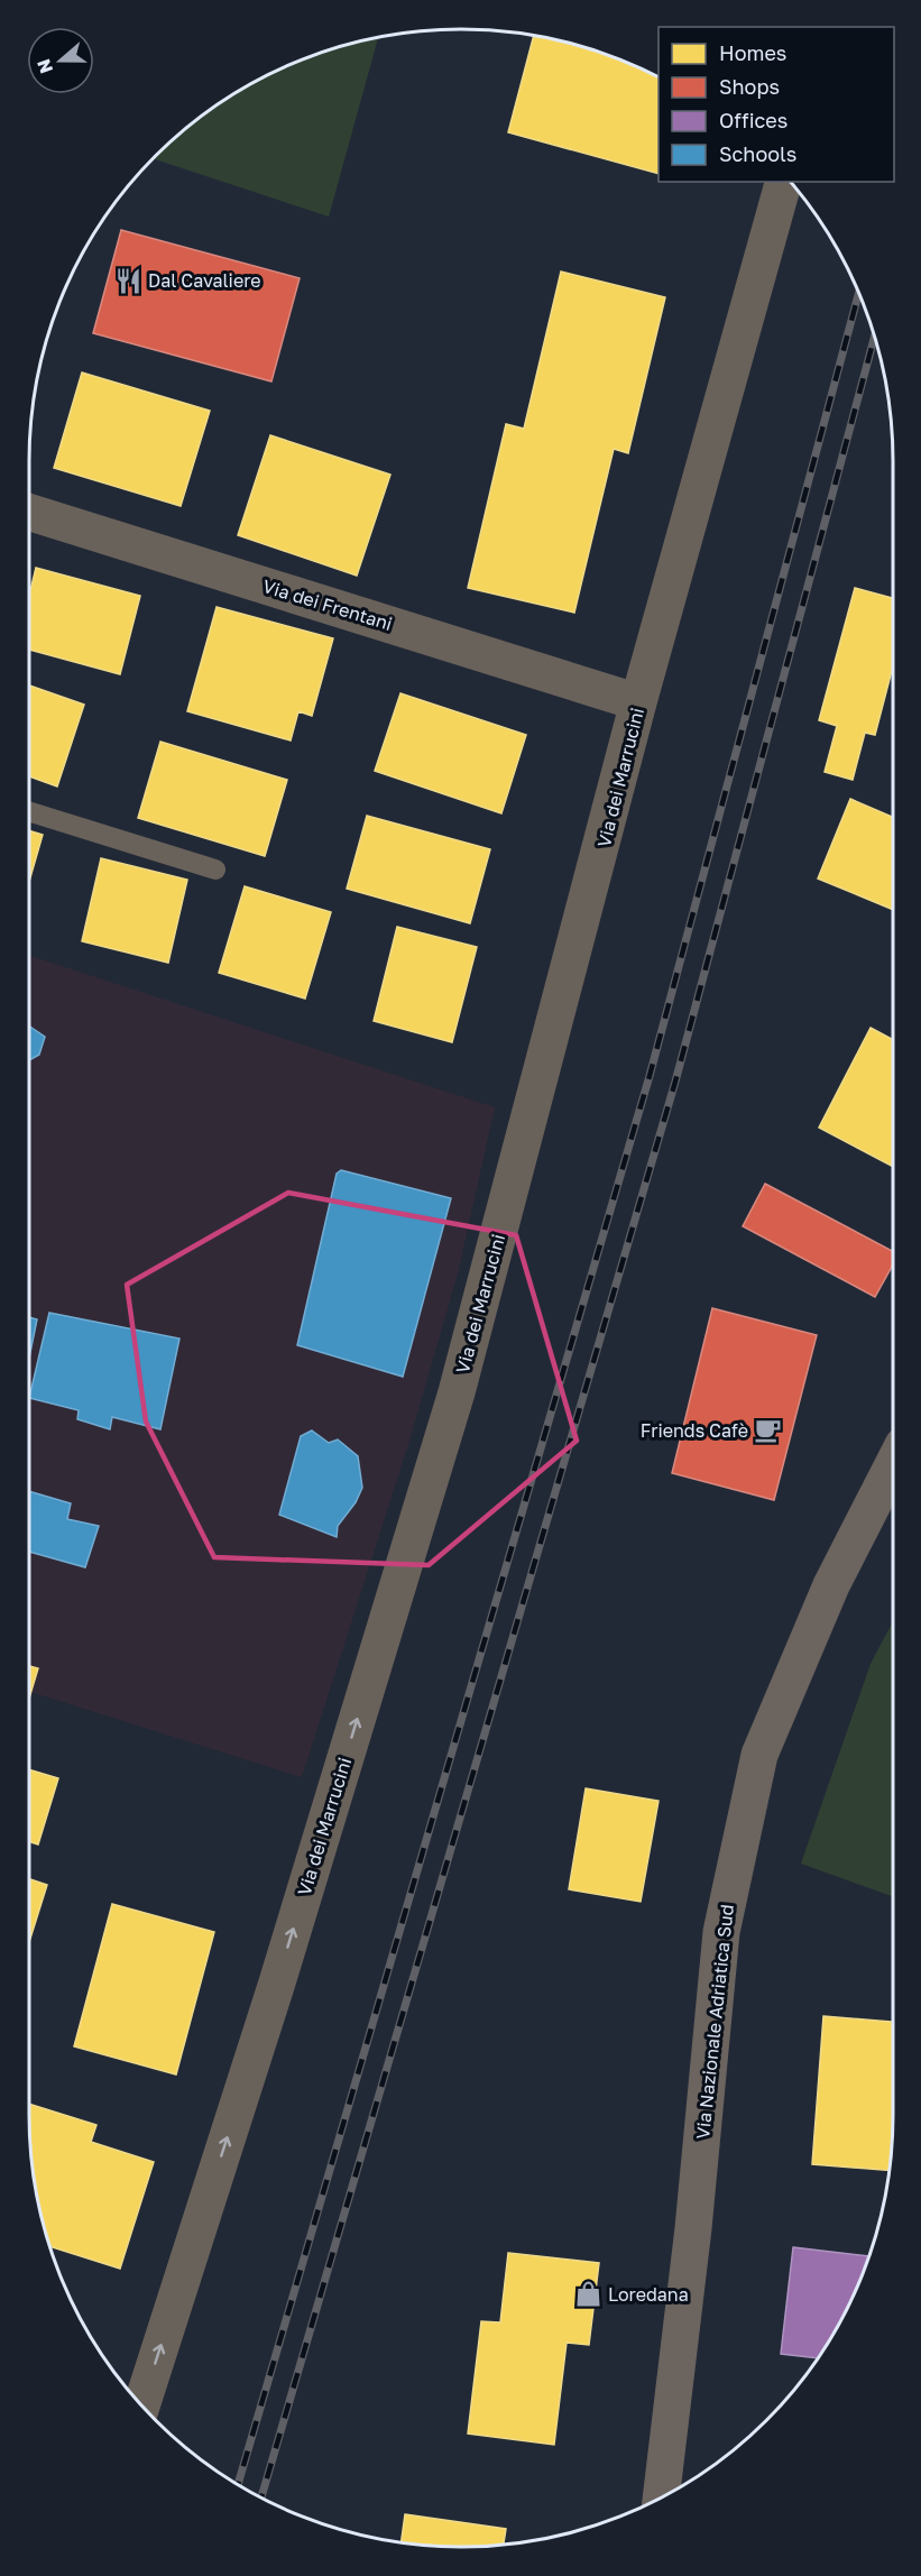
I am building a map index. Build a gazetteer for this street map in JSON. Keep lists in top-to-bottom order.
{
  "streets": {
    "main road": ["Via Nazionale Adriatica Sud"],
    "street": ["Via dei Frentani", "Via dei Marrucini"]
  },
  "crossings": [
    ["Via dei Frentani", "Via dei Marrucini"]
  ],
  "one_way": ["Via dei Marrucini"],
  "places": {
    "restaurant": ["Dal Cavaliere"],
    "cafe": ["Friends Cafè"],
    "shop": ["Loredana"]
  },
  "legend": [
    "Homes",
    "Shops",
    "Offices",
    "Schools"
  ],
  "north": "left"
}
